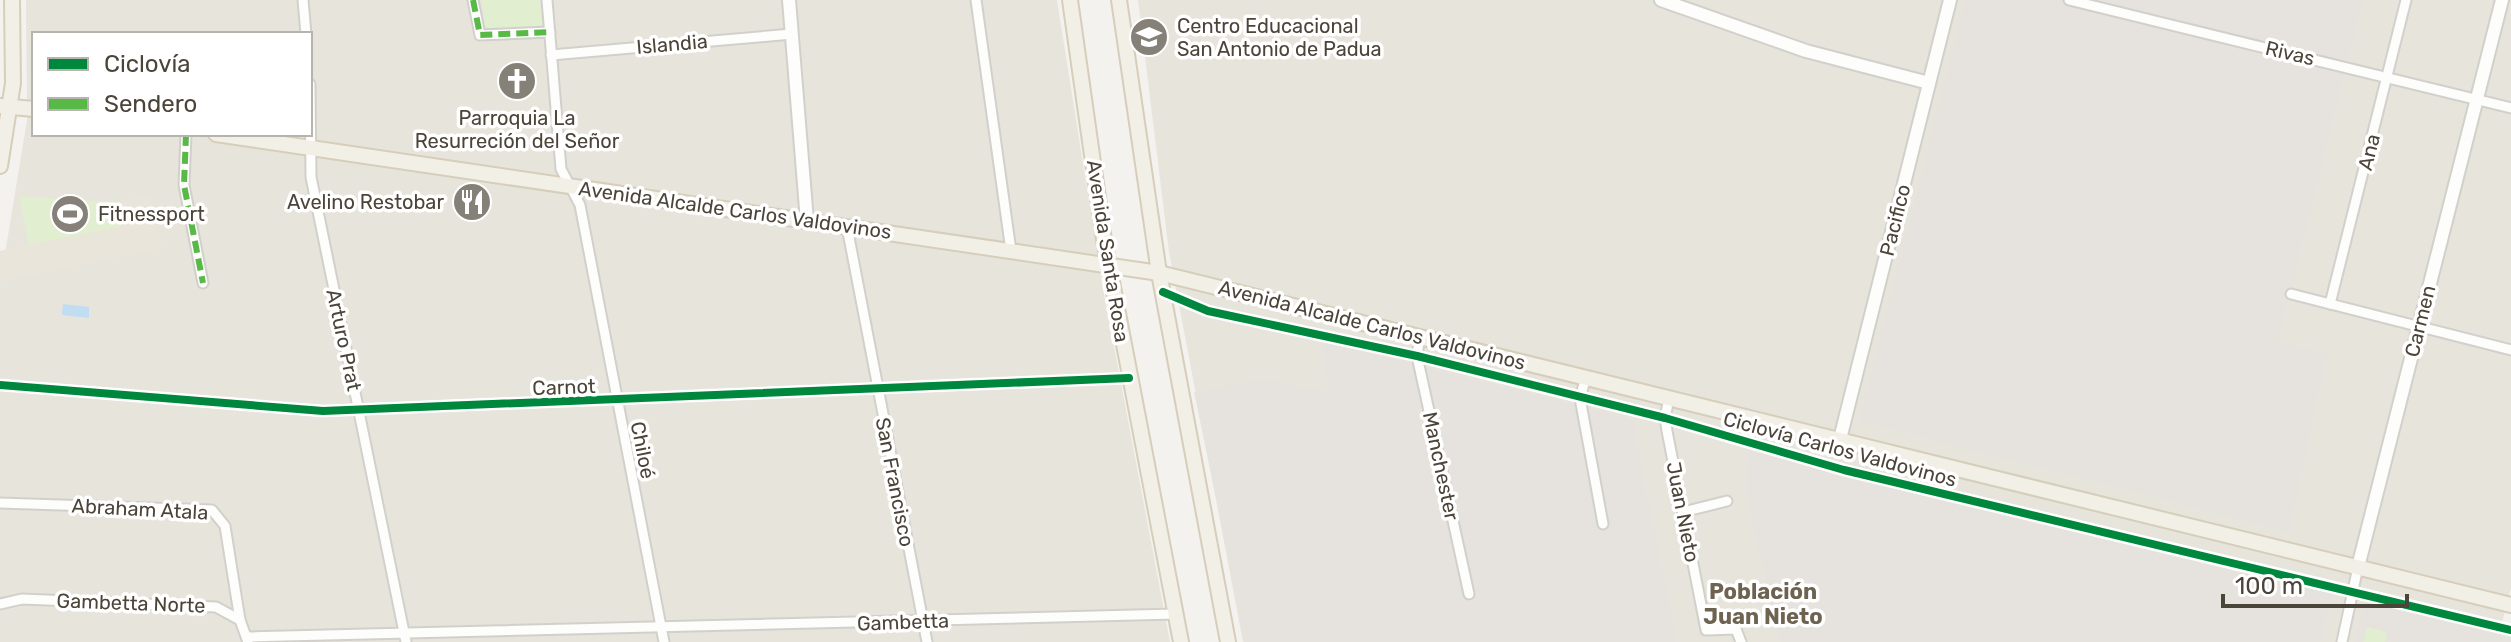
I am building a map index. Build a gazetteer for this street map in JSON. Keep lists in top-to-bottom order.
{
  "streets": {
    "main road": ["Avenida Alcalde Carlos Valdovinos", "Avenida Santa Rosa"],
    "street": [
      "Islandia",
      "Rivas",
      "Ana",
      "Pacifico",
      "Carmen",
      "Arturo Prat",
      "Carnot",
      "Chiloé",
      "Manchester",
      "San Francisco",
      "Abraham Atala",
      "Juan Nieto",
      "Gambetta Norte",
      "Gambetta"
    ],
    "cycle path": ["Ciclovía Carlos Valdovinos"]
  },
  "crossings": [
    ["Islandia", "Chiloé"],
    ["Rivas", "Ana"],
    ["Rivas", "Carmen"],
    ["Avenida Alcalde Carlos Valdovinos", "Pacifico"],
    ["Avenida Alcalde Carlos Valdovinos", "Avenida Santa Rosa"],
    ["Avenida Alcalde Carlos Valdovinos", "Carmen"],
    ["Avenida Alcalde Carlos Valdovinos", "Arturo Prat"],
    ["Avenida Alcalde Carlos Valdovinos", "Chiloé"],
    ["Avenida Alcalde Carlos Valdovinos", "Manchester"],
    ["Avenida Alcalde Carlos Valdovinos", "San Francisco"],
    ["Avenida Alcalde Carlos Valdovinos", "Juan Nieto"],
    ["Avenida Santa Rosa", "Carnot"],
    ["Avenida Santa Rosa", "Gambetta"],
    ["Arturo Prat", "Carnot"],
    ["Arturo Prat", "Gambetta"],
    ["Carnot", "Chiloé"],
    ["Carnot", "San Francisco"],
    ["Chiloé", "Gambetta"],
    ["San Francisco", "Gambetta"],
    ["Abraham Atala", "Gambetta Norte"]
  ],
  "districts": ["Población Juan Nieto"],
  "places": {
    "school or university": ["Centro Educacional San Antonio de Padua"],
    "church": ["Parroquia La Resurreción del Señor"],
    "restaurant": ["Avelino Restobar"],
    "sports": ["Fitnessport"]
  },
  "legend": ["Ciclovía", "Sendero"],
  "scale_bar": "100 m"
}
